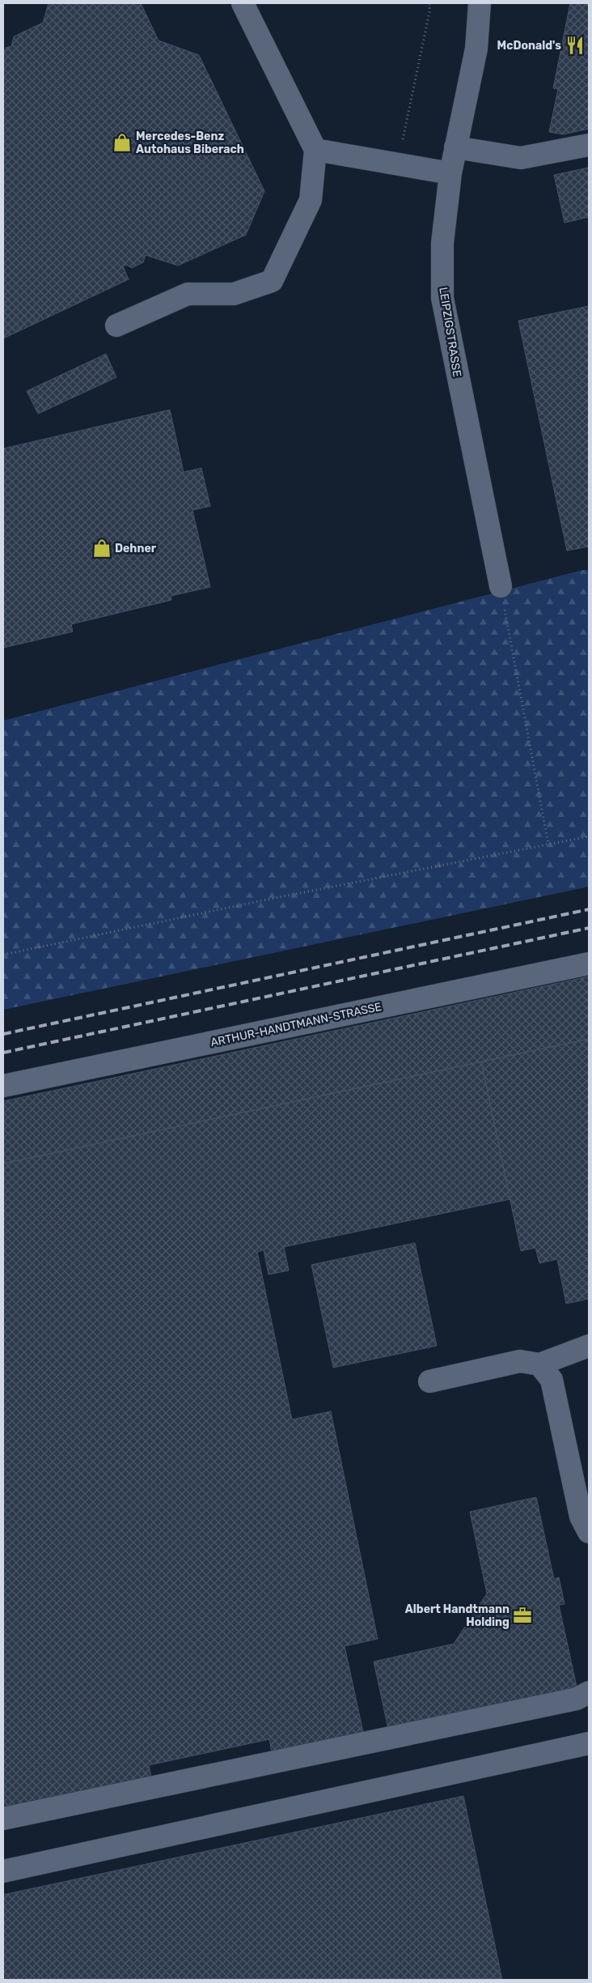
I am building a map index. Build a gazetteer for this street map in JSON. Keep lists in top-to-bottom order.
{
  "streets": {
    "street": ["LEIPZIGSTRASSE", "ARTHUR-HANDTMANN-STRASSE"]
  },
  "places": {
    "restaurant": ["McDonald's"],
    "shop": ["Mercedes-Benz Autohaus Biberach", "Dehner"],
    "office": ["Albert Handtmann Holding"]
  }
}
